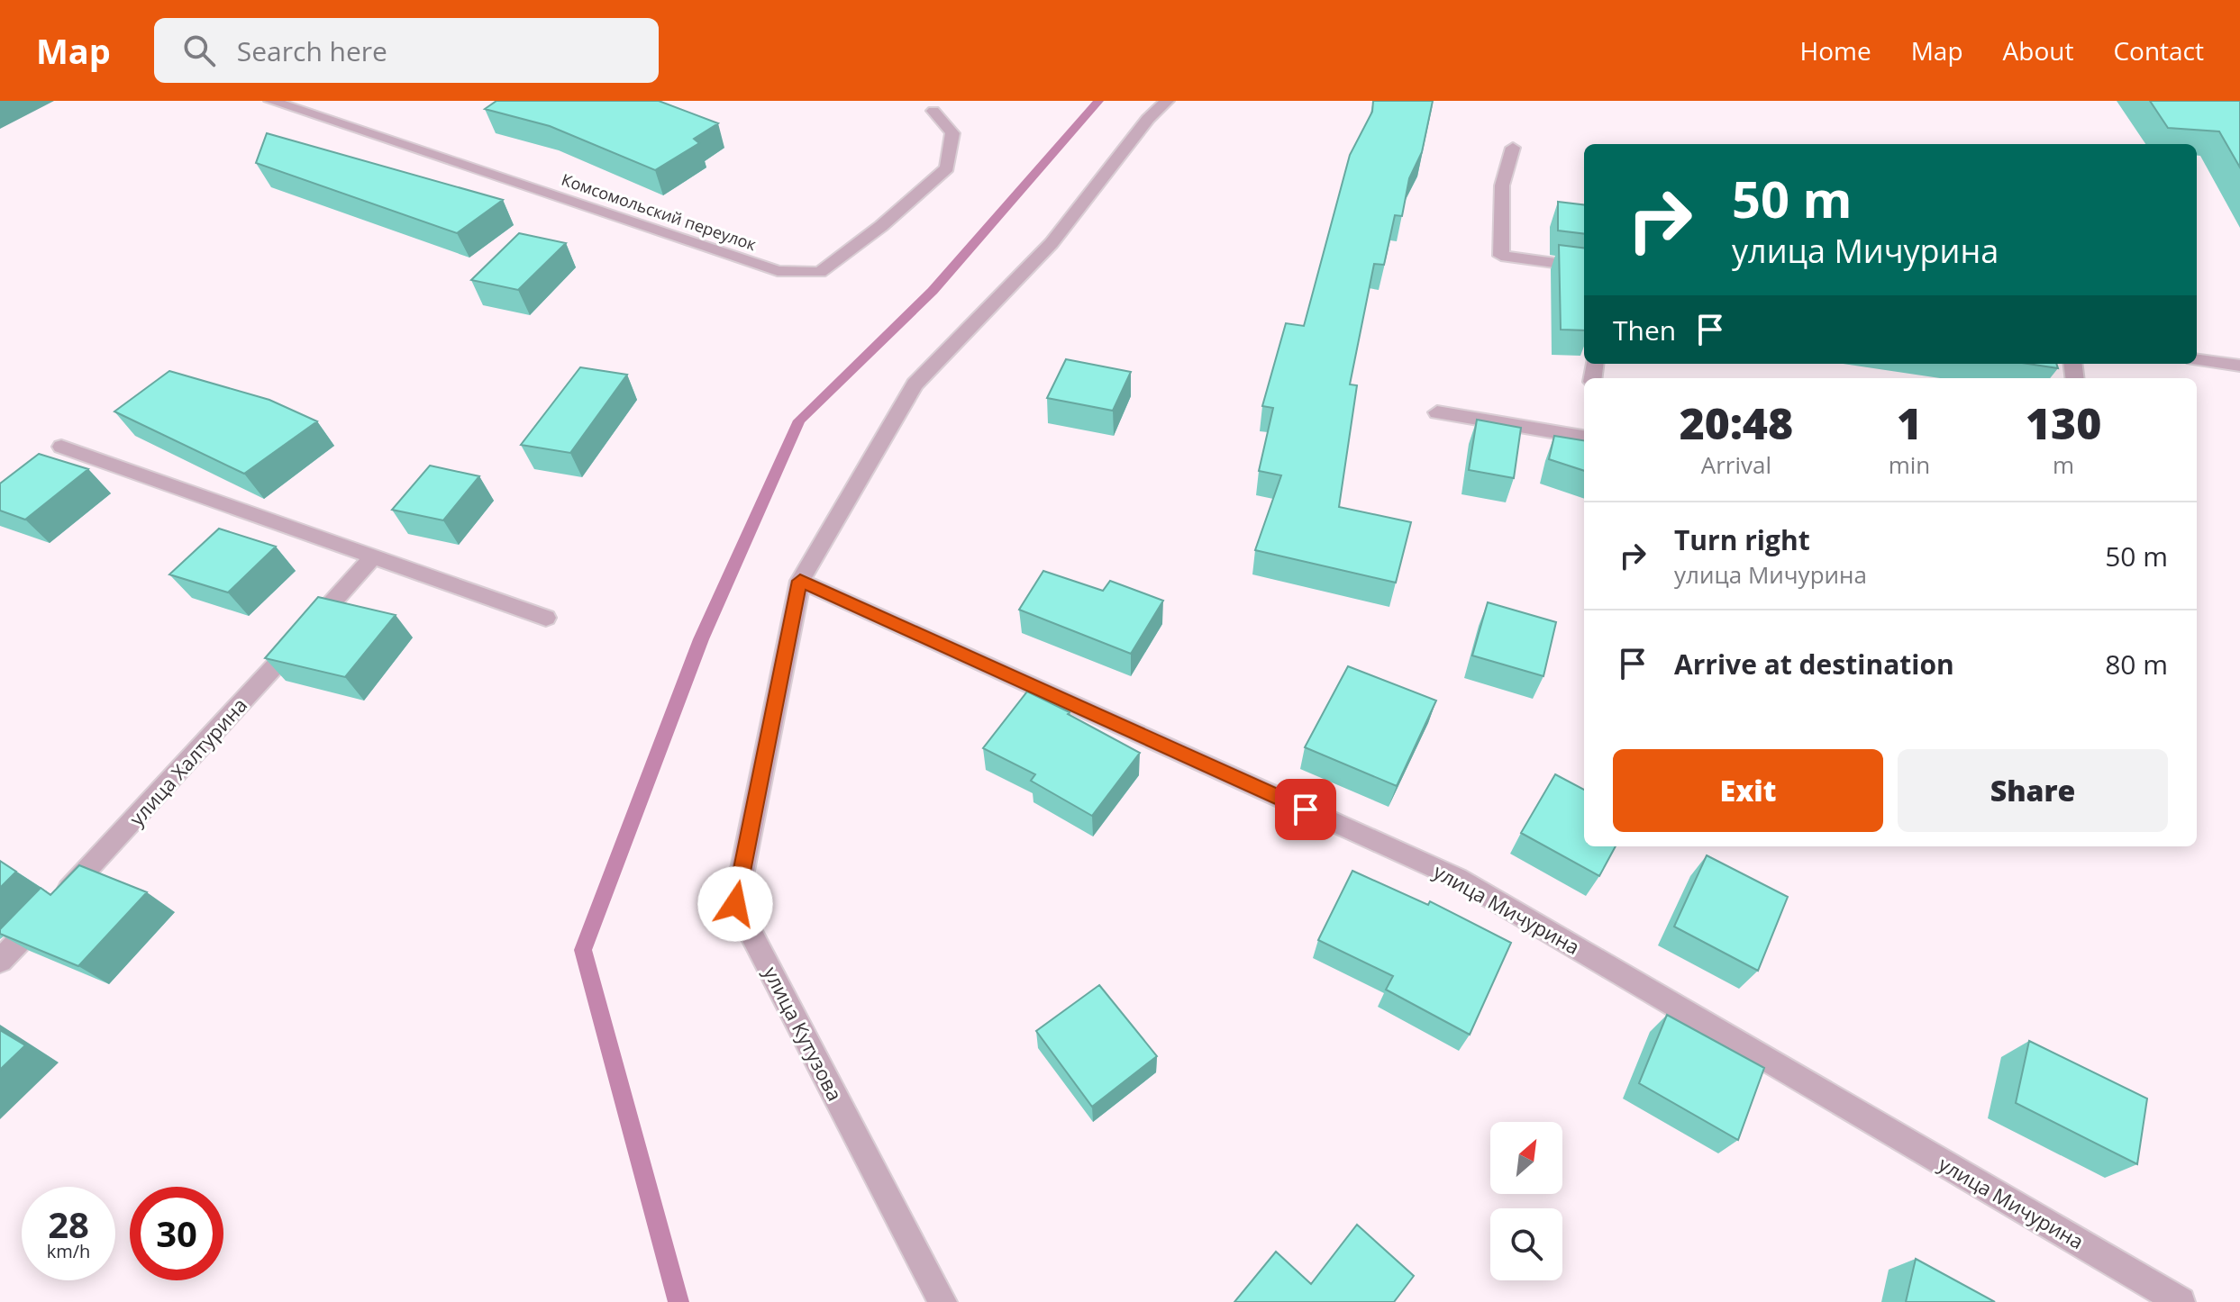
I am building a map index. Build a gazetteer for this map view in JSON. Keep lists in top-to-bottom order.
{
  "streets": {
    "street": [
      "Комсомольский переулок",
      "улица Халтурина",
      "улица Мичурина",
      "улица Кутузова"
    ]
  },
  "crossings": [
    ["улица Мичурина", "улица Кутузова"]
  ],
  "north": "top right",
  "page": {
    "header": "Map",
    "search": "Search here",
    "nav": [
      "Home",
      "Map",
      "About",
      "Contact"
    ],
    "turn": ["50 m", "улица Мичурина"],
    "then": "Then",
    "eta": [
      "20:48",
      "Arrival",
      "1",
      "min",
      "130",
      "m"
    ],
    "list": [
      {
        "name": "Turn right",
        "note": "улица Мичурина",
        "value": "50 m"
      },
      {
        "name": "Arrive at destination",
        "value": "80 m"
      }
    ],
    "buttons": ["Exit", "Share"],
    "speed": "28 km/h",
    "limit": "30"
  }
}
